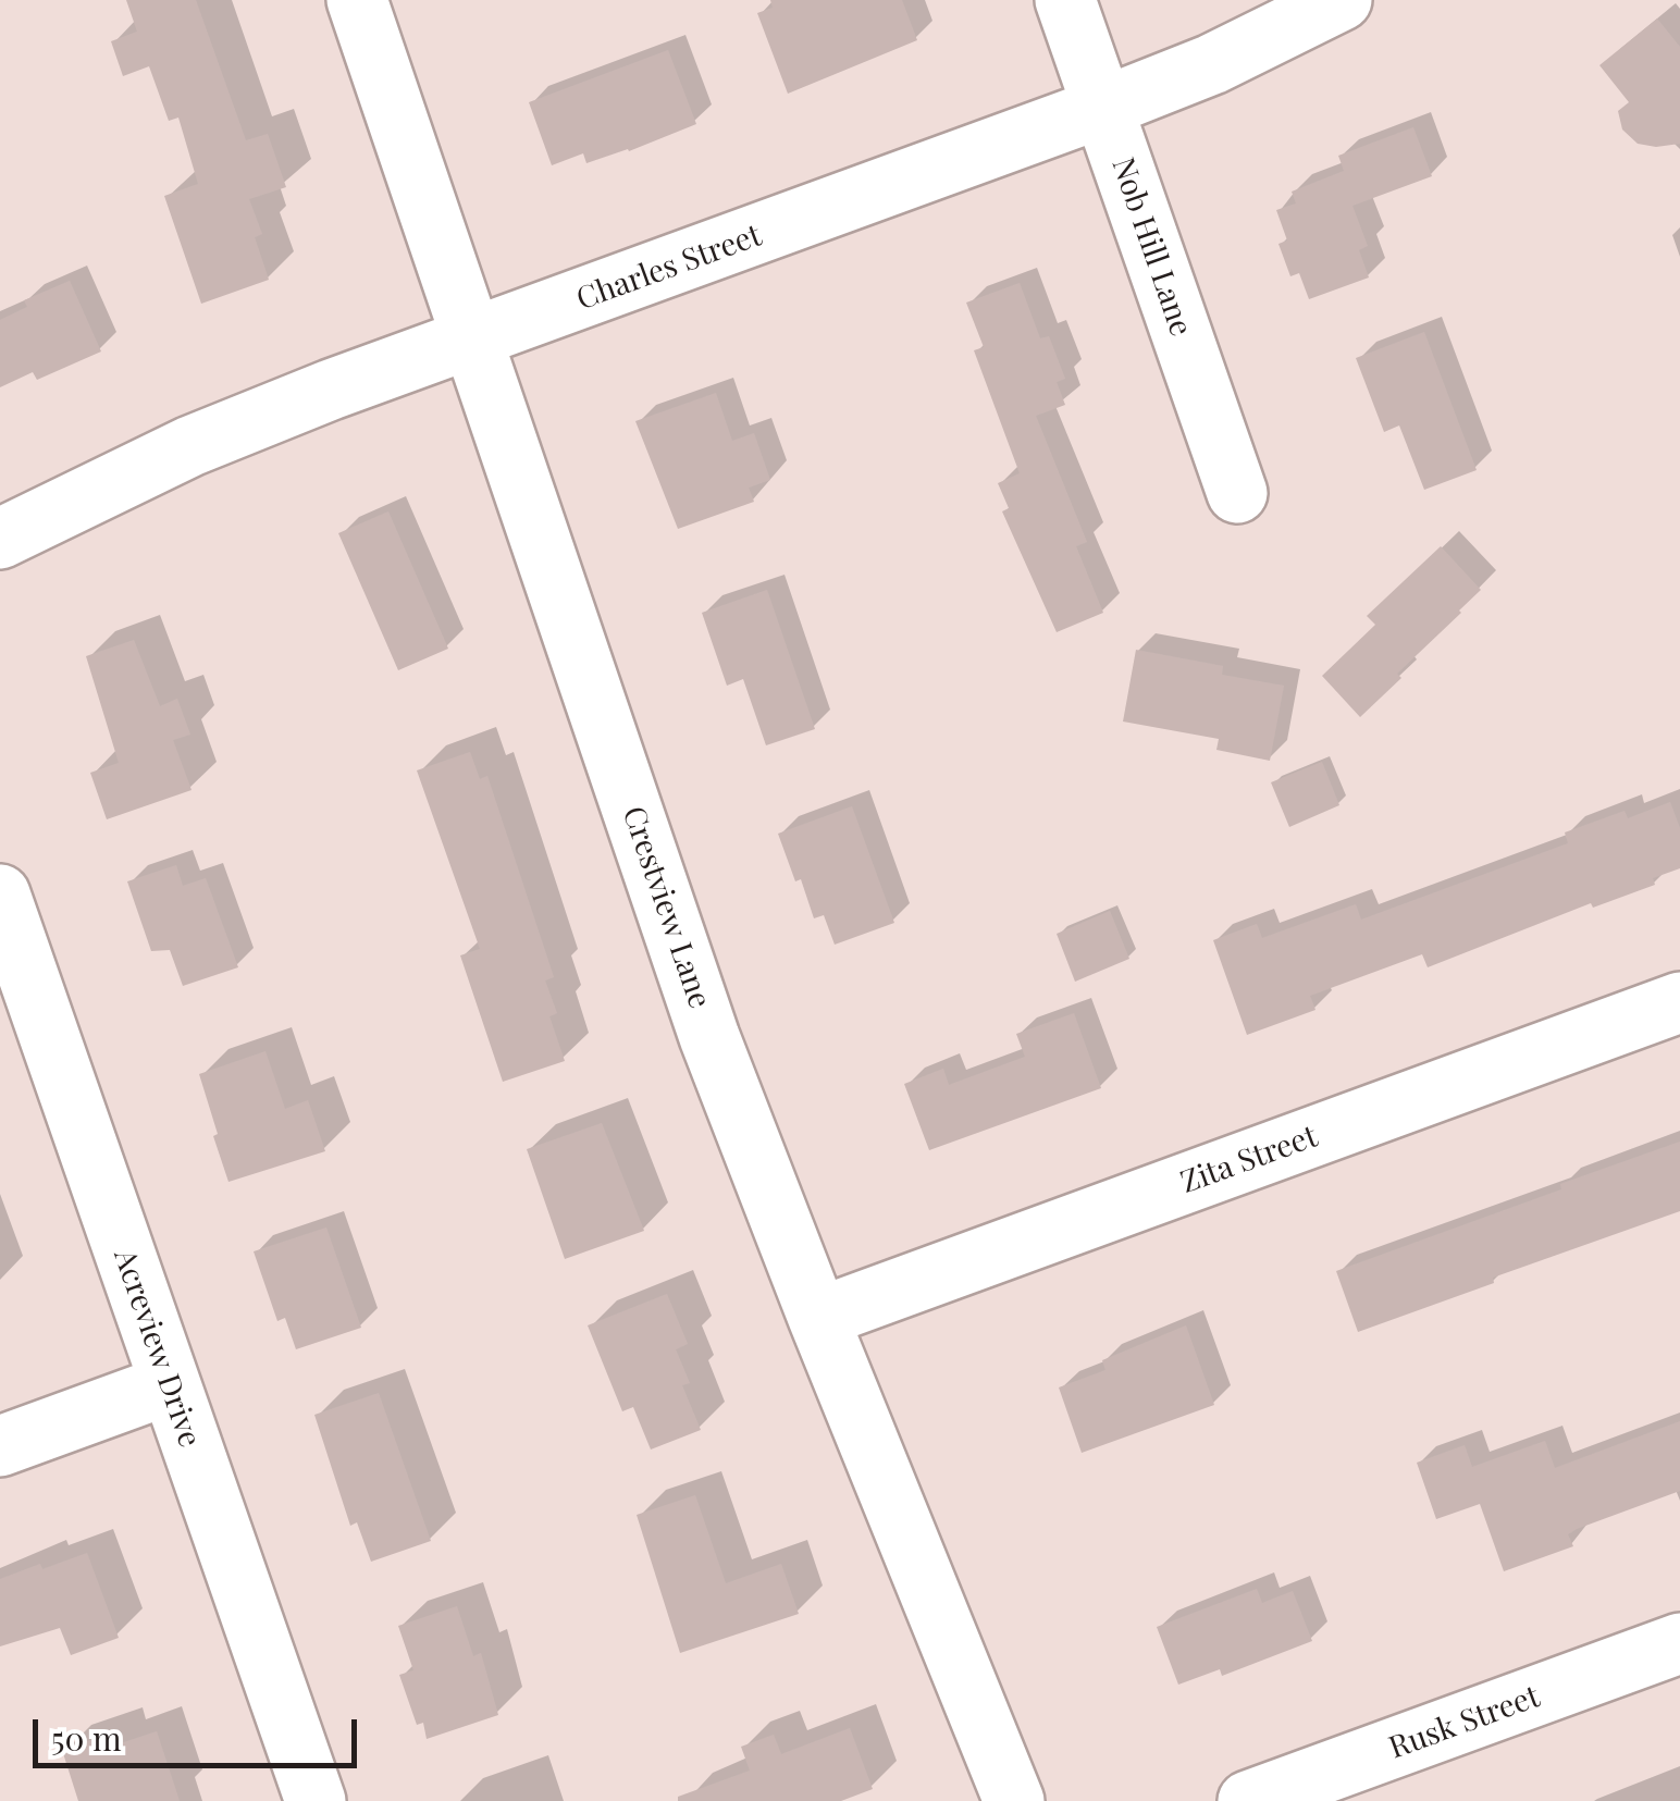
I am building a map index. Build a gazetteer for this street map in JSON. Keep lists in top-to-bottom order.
{
  "streets": {
    "street": [
      "Nob Hill Lane",
      "Charles Street",
      "Crestview Lane",
      "Zita Street",
      "Acreview Drive",
      "Rusk Street"
    ]
  },
  "crossings": [
    ["Nob Hill Lane", "Charles Street"],
    ["Charles Street", "Crestview Lane"],
    ["Crestview Lane", "Zita Street"]
  ],
  "scale_bar": "50 m"
}
